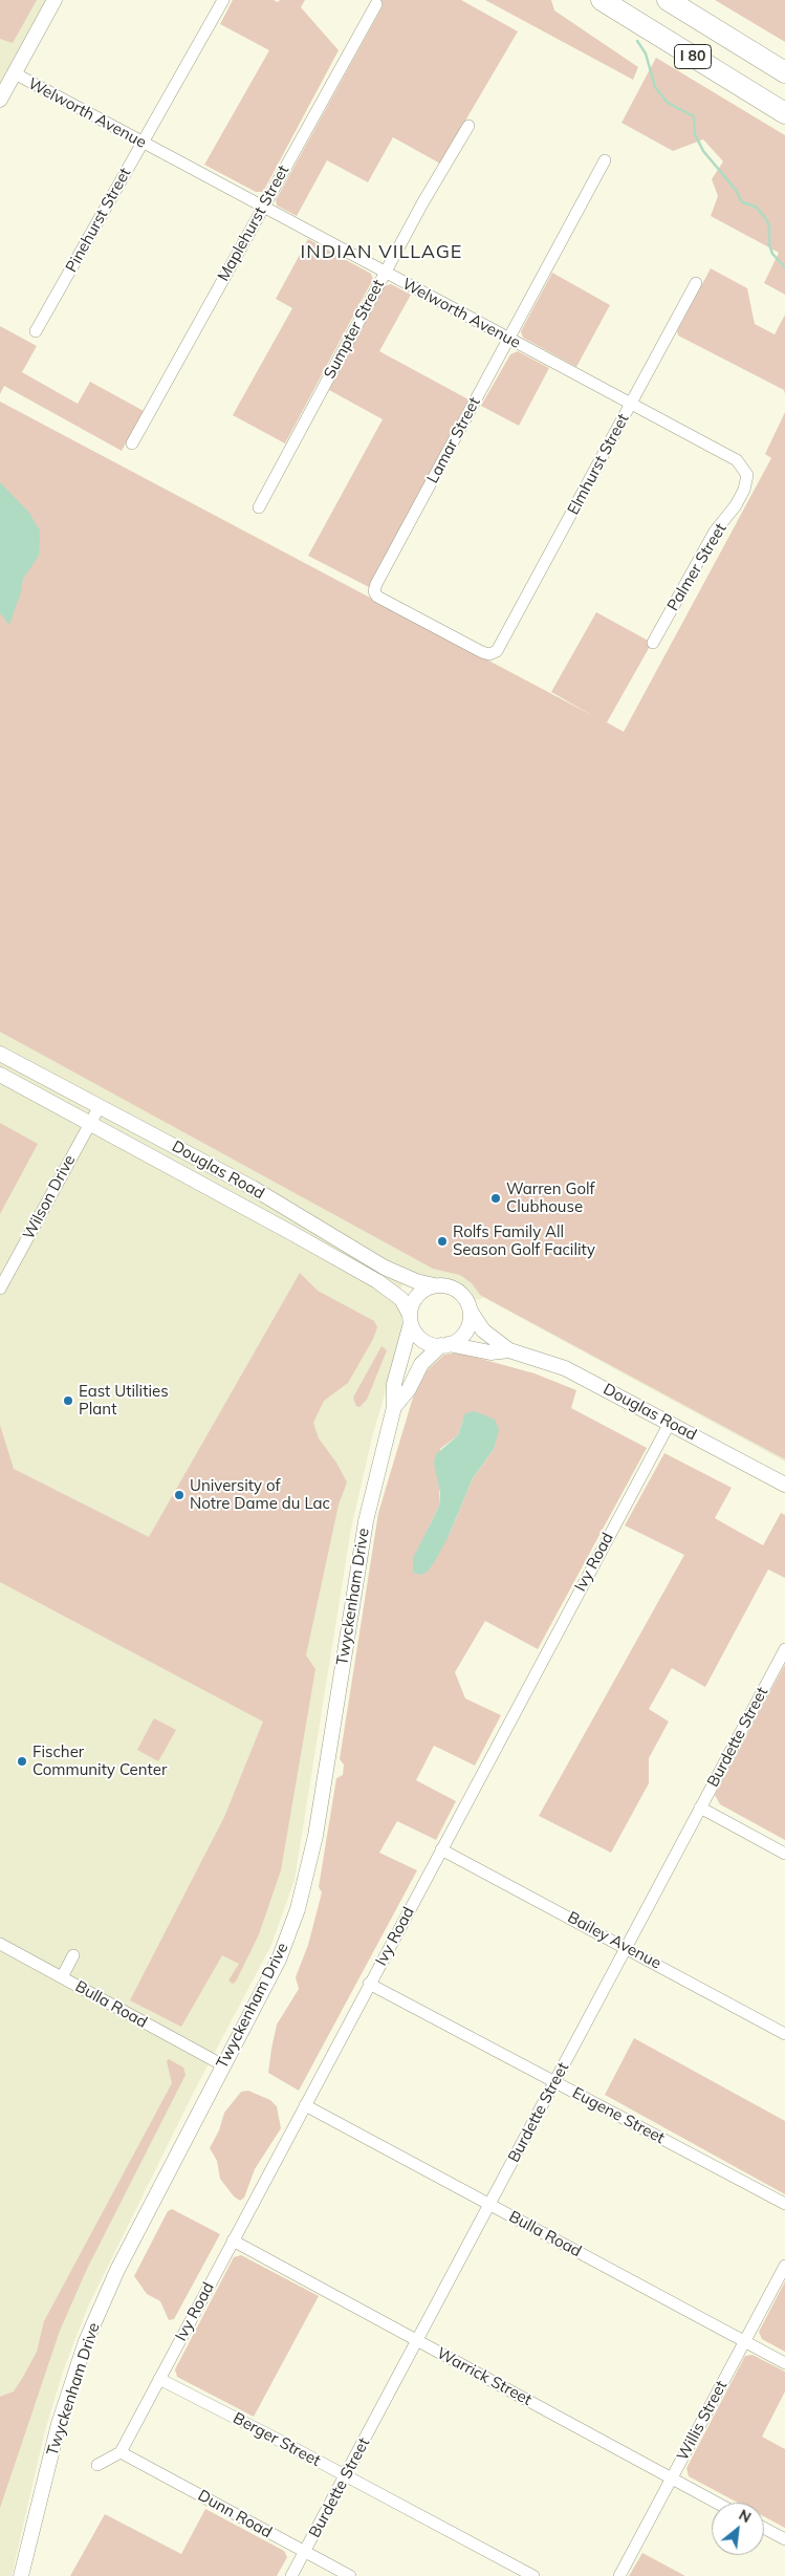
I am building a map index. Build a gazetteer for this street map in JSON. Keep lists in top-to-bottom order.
{
  "streets": {
    "highway": ["I 80"],
    "street": [
      "Welworth Avenue",
      "Pinehurst Street",
      "Maplehurst Street",
      "Sumpter Street",
      "Lamar Street",
      "Elmhurst Street",
      "Palmer Street",
      "Douglas Road",
      "Wilson Drive",
      "Ivy Road",
      "Twyckenham Drive",
      "Burdette Street",
      "Bailey Avenue",
      "Bulla Road",
      "Eugene Street",
      "Warrick Street",
      "Willis Street",
      "Berger Street",
      "Dunn Road"
    ]
  },
  "crossings": [
    ["Welworth Avenue", "Pinehurst Street"],
    ["Welworth Avenue", "Maplehurst Street"],
    ["Welworth Avenue", "Sumpter Street"],
    ["Welworth Avenue", "Lamar Street"],
    ["Welworth Avenue", "Elmhurst Street"],
    ["Welworth Avenue", "Palmer Street"],
    ["Lamar Street", "Elmhurst Street"],
    ["Douglas Road", "Wilson Drive"],
    ["Douglas Road", "Ivy Road"],
    ["Douglas Road", "Twyckenham Drive"],
    ["Ivy Road", "Bailey Avenue"],
    ["Ivy Road", "Bulla Road"],
    ["Ivy Road", "Eugene Street"],
    ["Ivy Road", "Warrick Street"],
    ["Ivy Road", "Berger Street"],
    ["Ivy Road", "Dunn Road"],
    ["Twyckenham Drive", "Bulla Road"],
    ["Burdette Street", "Bailey Avenue"],
    ["Burdette Street", "Bulla Road"],
    ["Burdette Street", "Eugene Street"],
    ["Burdette Street", "Warrick Street"],
    ["Burdette Street", "Berger Street"],
    ["Burdette Street", "Dunn Road"],
    ["Bulla Road", "Willis Street"],
    ["Warrick Street", "Willis Street"]
  ],
  "districts": ["INDIAN VILLAGE"],
  "places": [
    "Warren Golf Clubhouse",
    "Rolfs Family All Season Golf Facility",
    "East Utilities Plant",
    "University of Notre Dame du Lac",
    "Fischer Community Center"
  ],
  "north": "top right"
}
